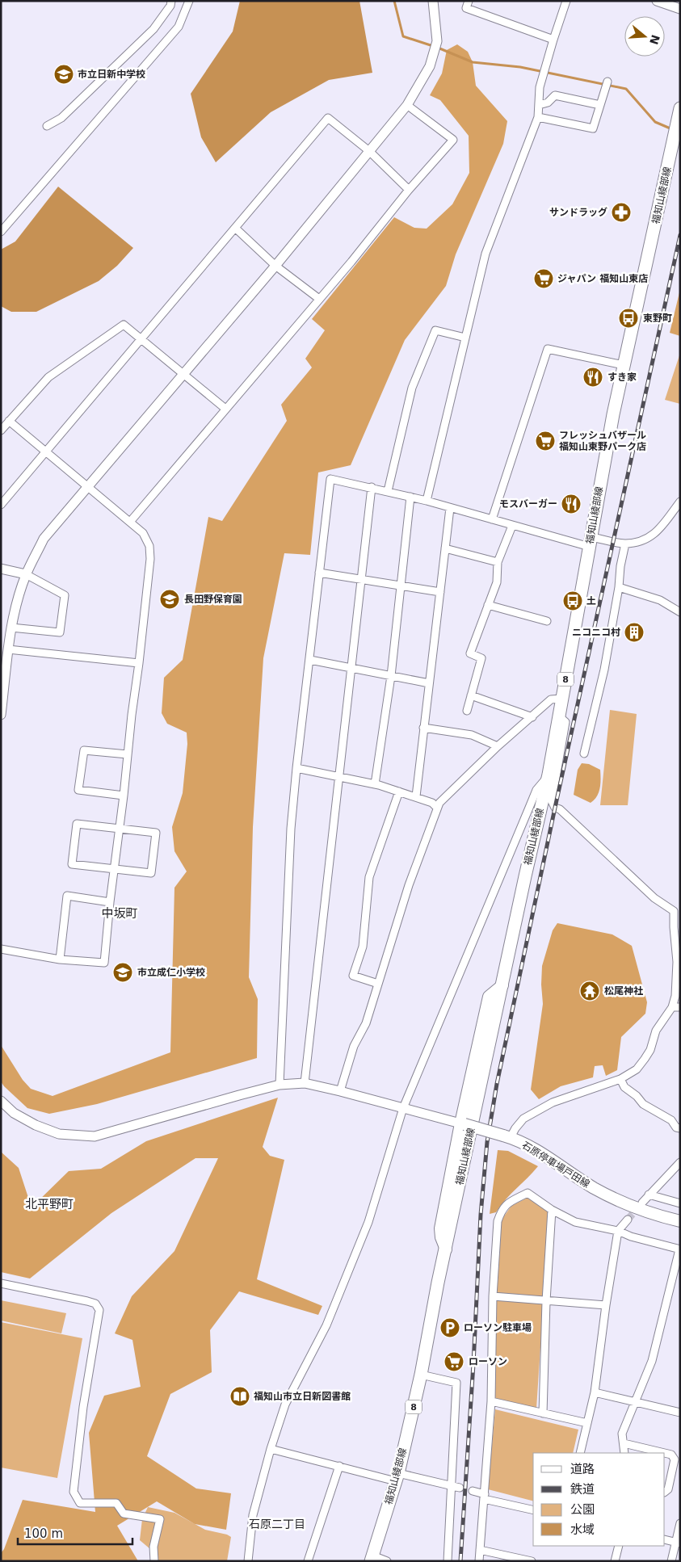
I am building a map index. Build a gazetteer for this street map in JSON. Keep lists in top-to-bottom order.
{
  "streets": {
    "main road": ["福知山綾部線", "8", "石原停車場戸田線"]
  },
  "districts": ["中坂町", "北平野町", "石原二丁目"],
  "places": {
    "school or university": ["市立日新中学校", "長田野保育園", "市立成仁小学校"],
    "pharmacy": ["サンドラッグ"],
    "supermarket": ["ジャパン 福知山東店", "フレッシュバザール 福知山東野パーク店", "ローソン"],
    "bus stop": ["東野町", "土"],
    "restaurant": ["すき家", "モスバーガー"],
    "building": ["ニコニコ村"],
    "temple": ["松尾神社"],
    "parking": ["ローソン駐車場"],
    "library": ["福知山市立日新図書館"]
  },
  "legend": [
    "道路",
    "鉄道",
    "公園",
    "水域"
  ],
  "scale_bar": "100 m",
  "north": "right"
}
